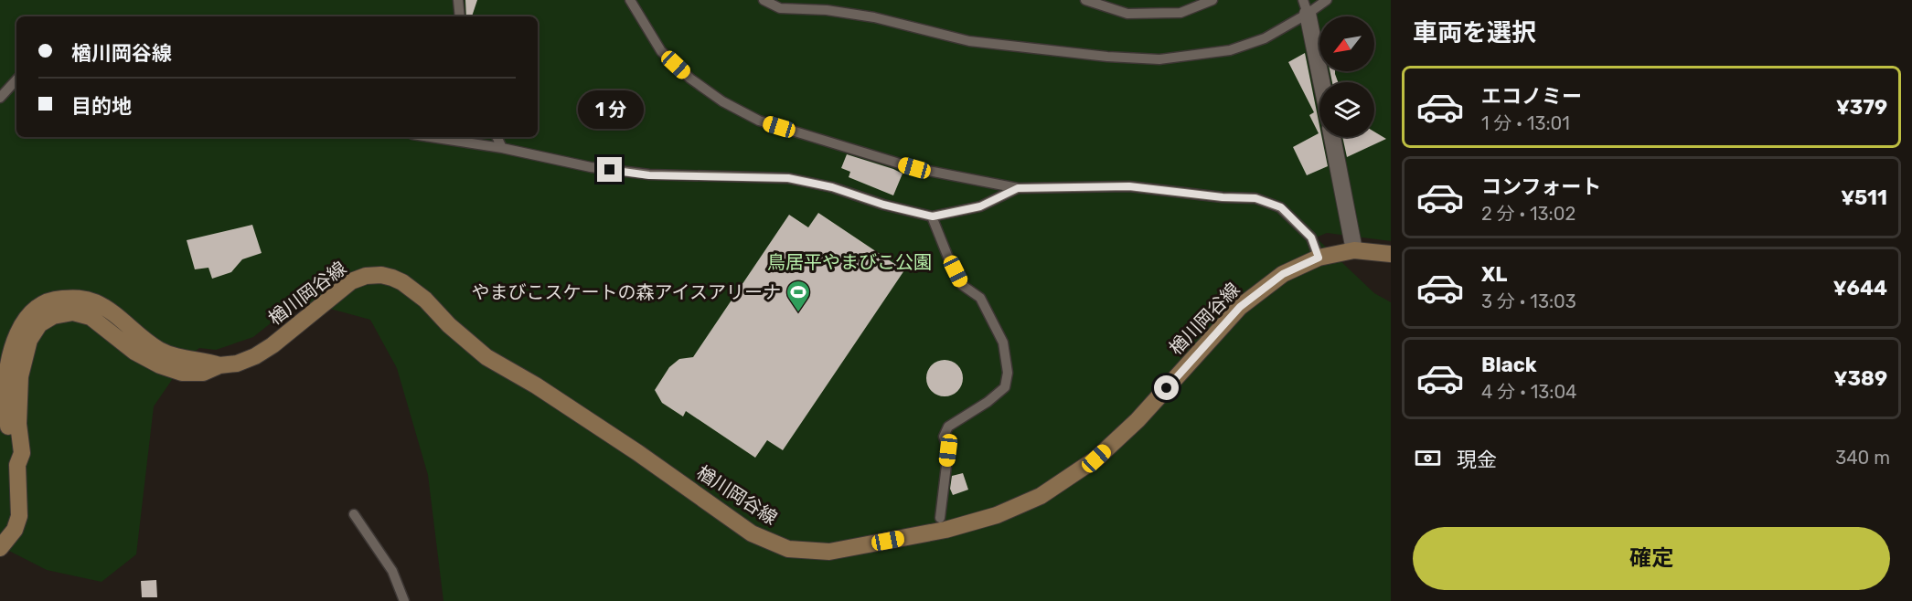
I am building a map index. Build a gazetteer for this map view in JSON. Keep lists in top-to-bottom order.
{
  "streets": {
    "main road": ["楢川岡谷線"]
  },
  "parks": ["鳥居平やまびこ公園"],
  "places": {
    "sports": ["やまびこスケートの森アイスアリーナ"]
  },
  "north": "bottom left",
  "page": {
    "heading": "車両を選択",
    "banner": ["楢川岡谷線", "目的地"],
    "list": [
      {
        "name": "エコノミー",
        "note": "1 分 · 13:01",
        "value": "¥379"
      },
      {
        "name": "コンフォート",
        "note": "2 分 · 13:02",
        "value": "¥511"
      },
      {
        "name": "XL",
        "note": "3 分 · 13:03",
        "value": "¥644"
      },
      {
        "name": "Black",
        "note": "4 分 · 13:04",
        "value": "¥389"
      }
    ],
    "bubble": "1 分",
    "pay": ["現金", "340 m"],
    "buttons": "確定"
  }
}
